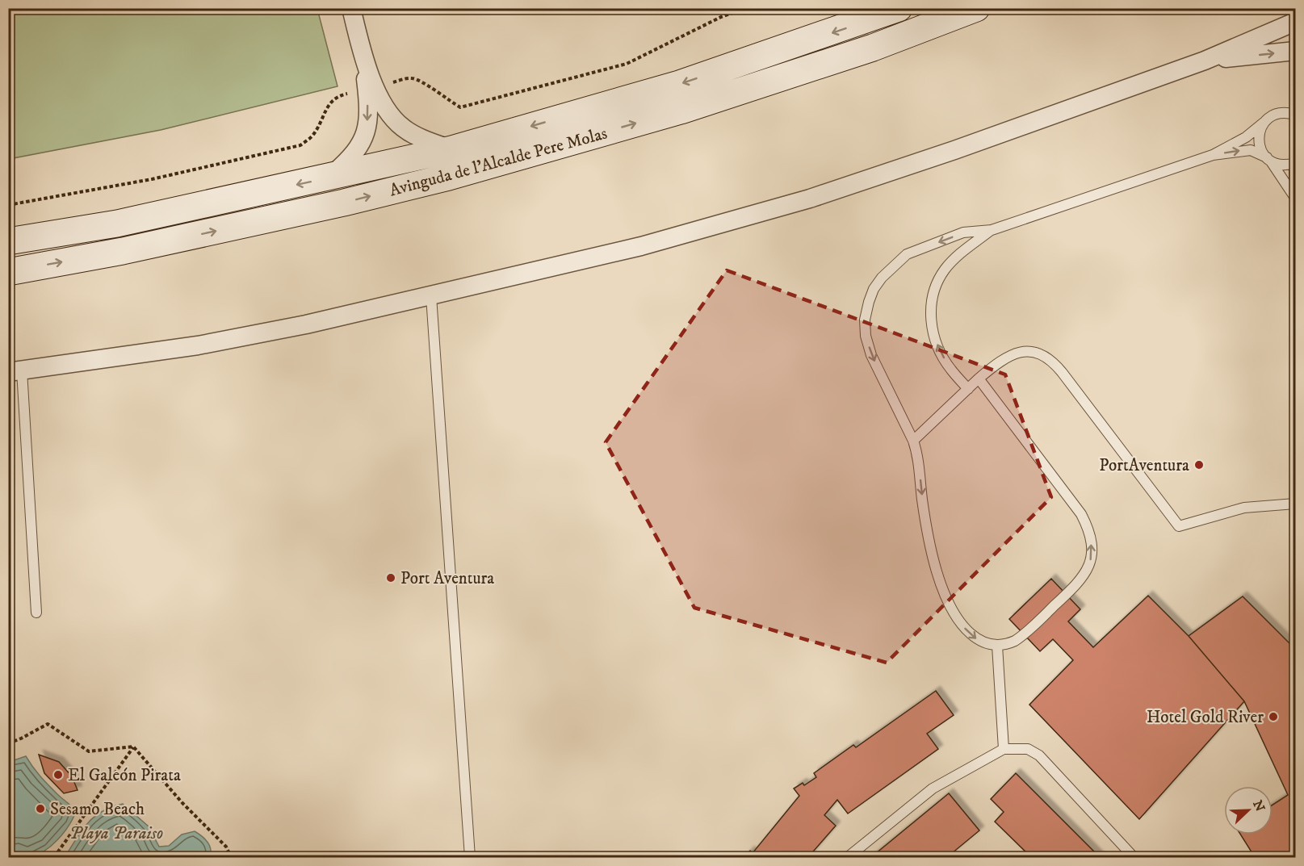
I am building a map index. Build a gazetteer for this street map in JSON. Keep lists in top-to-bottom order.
{
  "streets": {
    "street": ["Avinguda de l'Alcalde Pere Molas"]
  },
  "water": ["Playa Paraiso"],
  "places": [
    "PortAventura",
    "Port Aventura",
    "Hotel Gold River",
    "El Galeón Pirata",
    "Sesamo Beach"
  ],
  "north": "top right"
}
